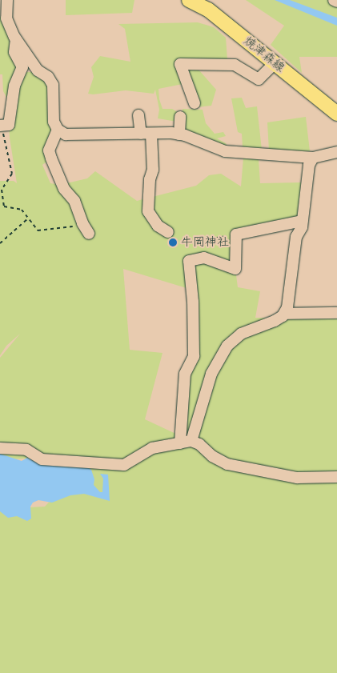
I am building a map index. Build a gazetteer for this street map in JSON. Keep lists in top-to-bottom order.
{
  "streets": {
    "main road": ["焼津森線"]
  },
  "places": ["牛岡神社"]
}
